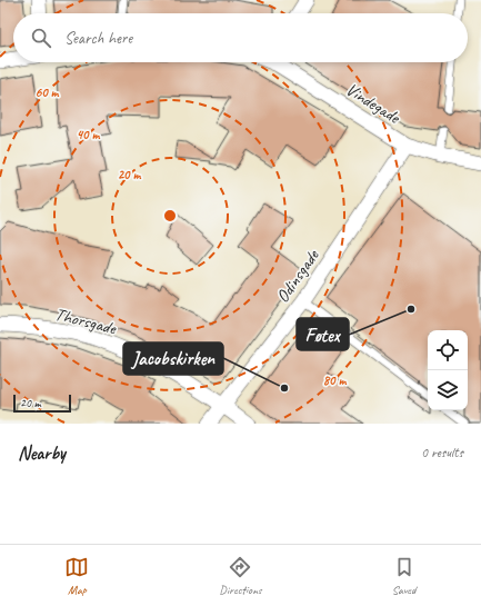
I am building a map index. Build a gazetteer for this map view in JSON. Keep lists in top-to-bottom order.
{
  "streets": {
    "street": ["Vindegade", "Odinsgade", "Thorsgade"]
  },
  "crossings": [
    ["Vindegade", "Odinsgade"],
    ["Odinsgade", "Thorsgade"]
  ],
  "places": ["Føtex", "Jacobskirken"],
  "scale_bar": "20 m",
  "page": {
    "search": "Search here",
    "scale": "20 m",
    "heading": ["Nearby", "0 results"],
    "nav": ["Map", "Directions", "Saved"]
  },
  "rings": [
    "60 m",
    "40 m",
    "20 m",
    "80 m"
  ]
}
